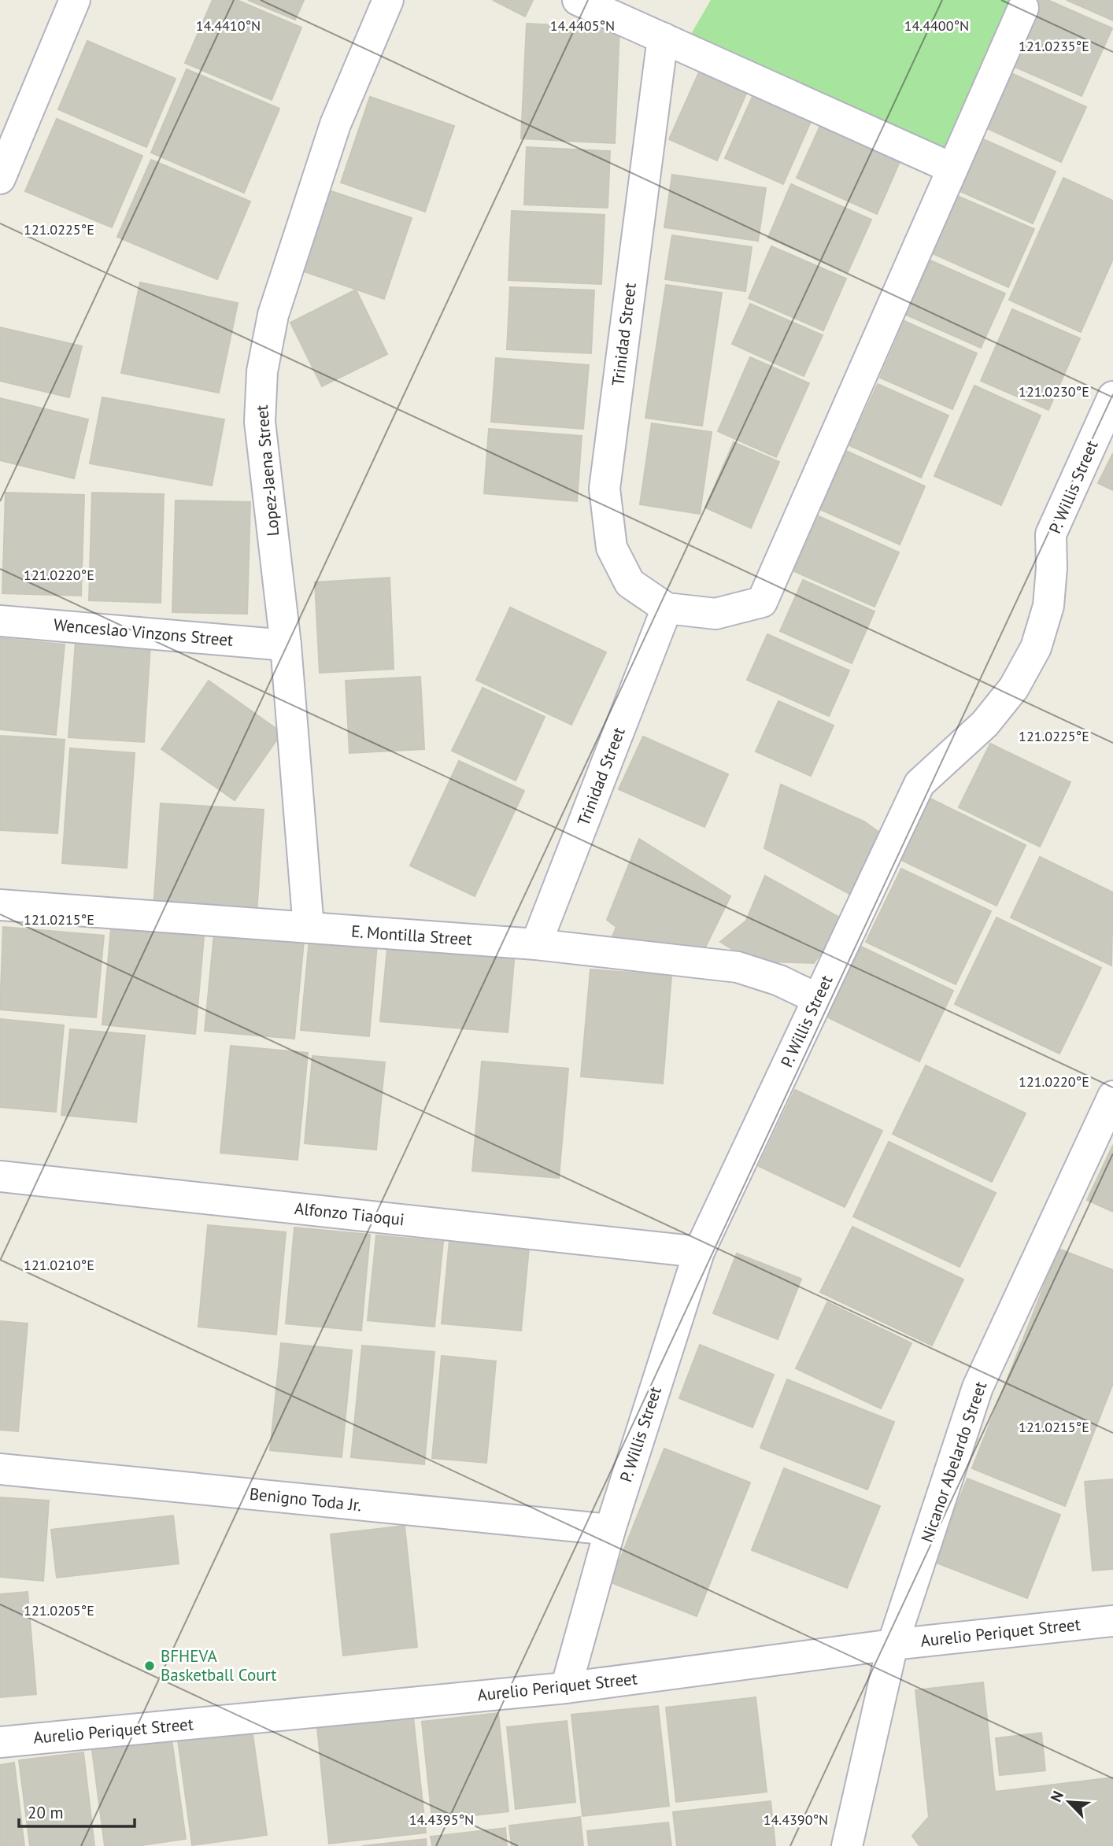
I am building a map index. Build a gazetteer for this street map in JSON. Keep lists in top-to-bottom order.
{
  "streets": {
    "street": [
      "Trinidad Street",
      "Lopez-Jaena Street",
      "P. Willis Street",
      "Wenceslao Vinzons Street",
      "E. Montilla Street",
      "Alfonzo Tiaoqui",
      "Nicanor Abelardo Street",
      "Benigno Toda Jr.",
      "Aurelio Periquet Street"
    ]
  },
  "crossings": [
    ["Trinidad Street", "E. Montilla Street"],
    ["Lopez-Jaena Street", "Wenceslao Vinzons Street"],
    ["Lopez-Jaena Street", "E. Montilla Street"],
    ["P. Willis Street", "E. Montilla Street"],
    ["P. Willis Street", "Alfonzo Tiaoqui"],
    ["P. Willis Street", "Benigno Toda Jr."],
    ["P. Willis Street", "Aurelio Periquet Street"],
    ["Nicanor Abelardo Street", "Aurelio Periquet Street"]
  ],
  "places": ["BFHEVA Basketball Court"],
  "scale_bar": "20 m",
  "north": "top left",
  "coordinates": [
    "14.4410°N",
    "14.4405°N",
    "14.4400°N",
    "121.0235°E",
    "121.0225°E",
    "121.0230°E",
    "121.0220°E",
    "121.0215°E",
    "121.0210°E",
    "121.0205°E",
    "14.4395°N",
    "14.4390°N"
  ]
}
